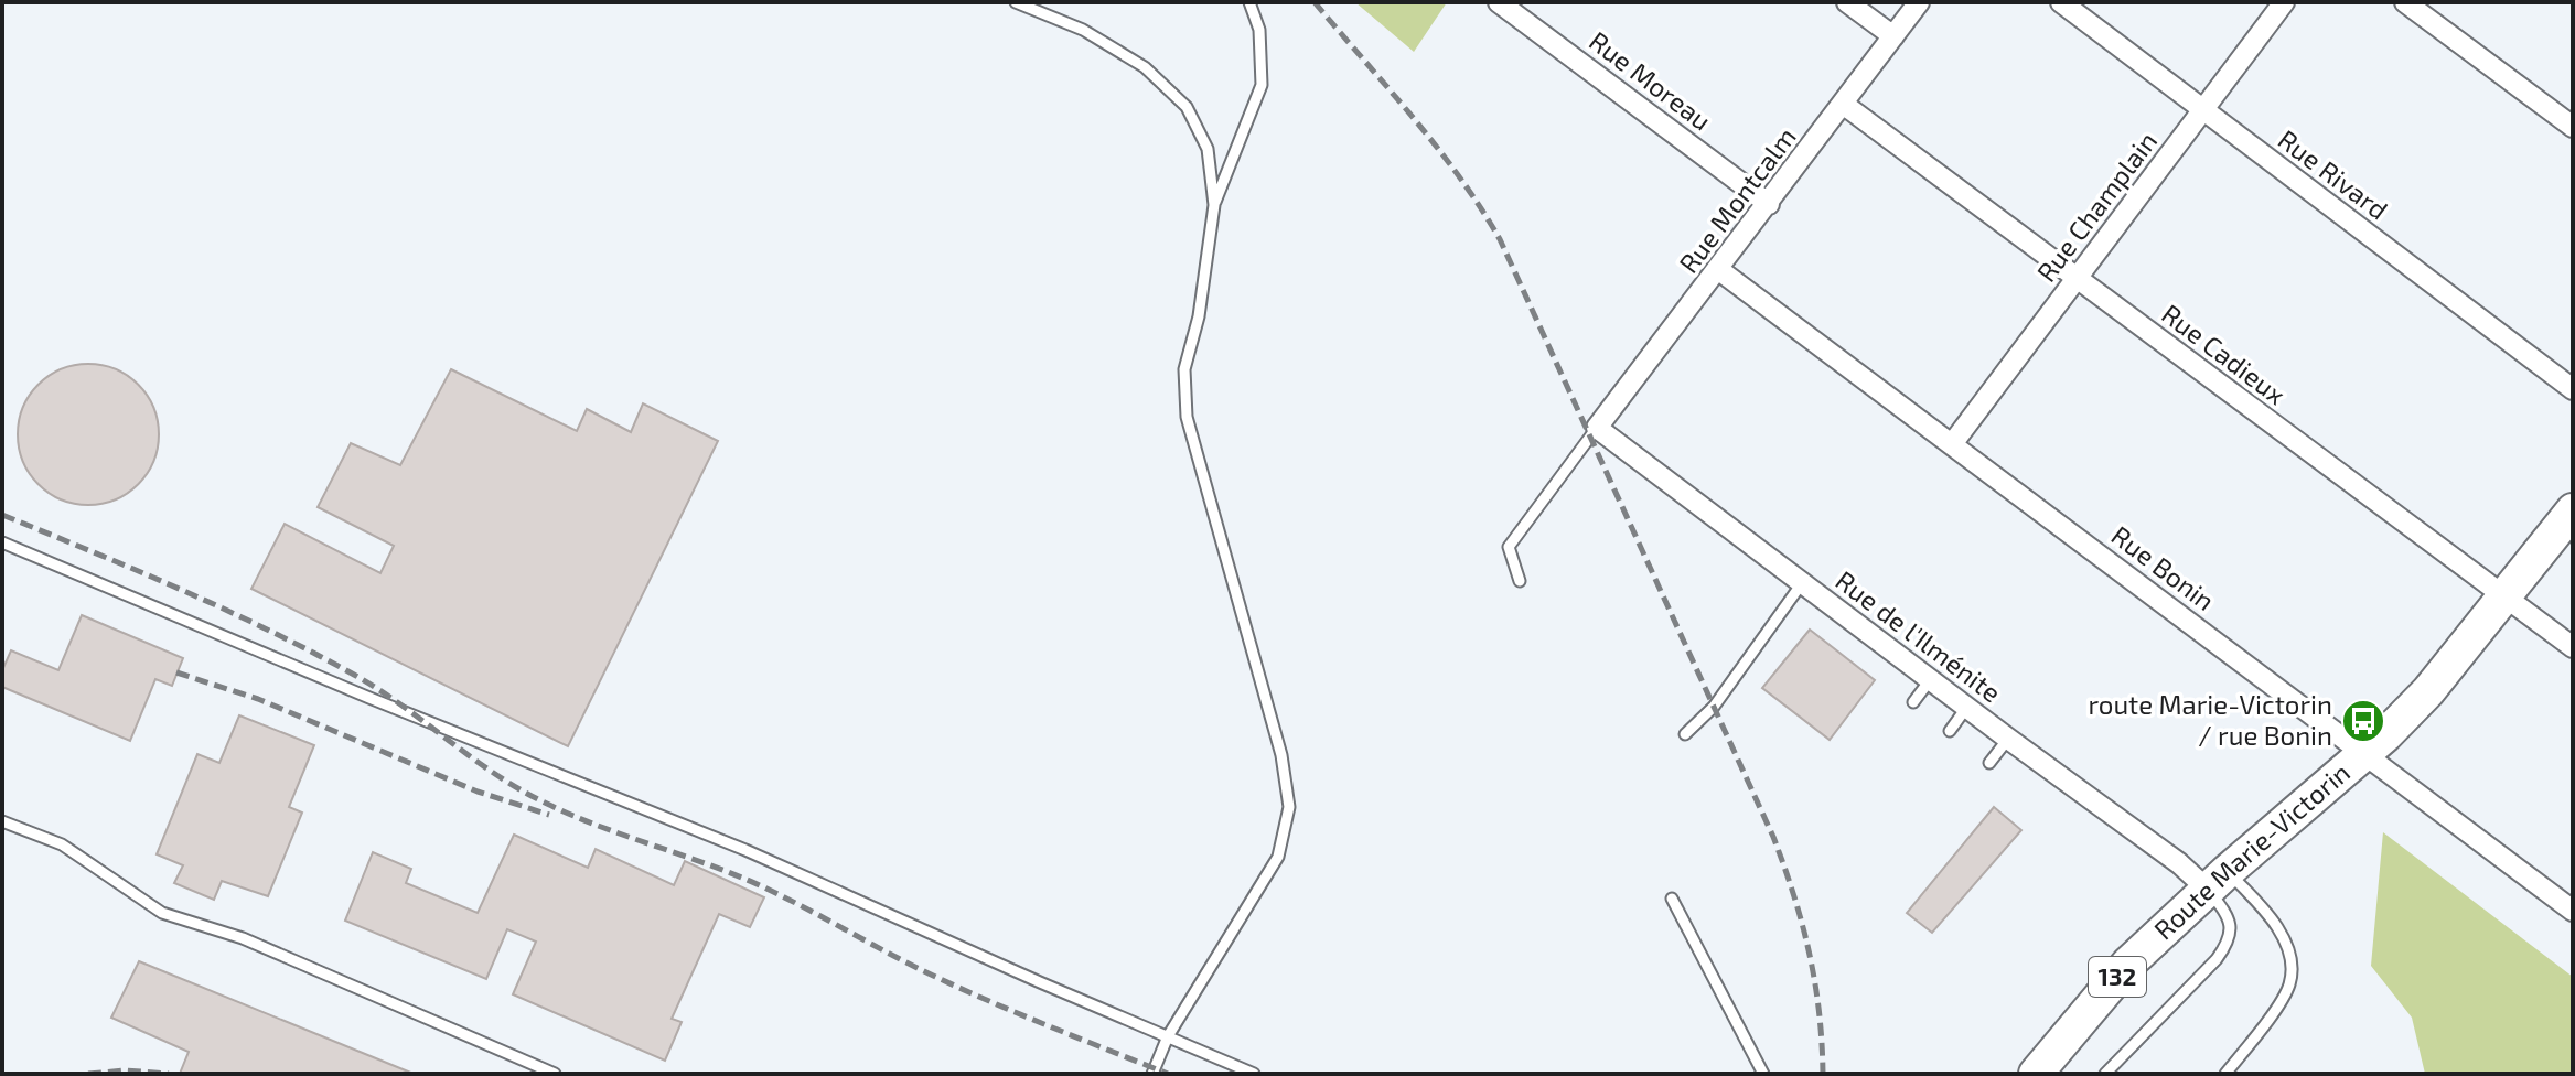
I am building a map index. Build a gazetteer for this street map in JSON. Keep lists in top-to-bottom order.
{
  "streets": {
    "main road": ["Route Marie-Victorin", "132"],
    "street": [
      "Rue Moreau",
      "Rue Rivard",
      "Rue Montcalm",
      "Rue Champlain",
      "Rue Cadieux",
      "Rue Bonin",
      "Rue de l'Ilménite"
    ]
  },
  "crossings": [
    ["Rue Moreau", "Rue Montcalm"],
    ["Rue Rivard", "Rue Champlain"],
    ["Rue Montcalm", "Rue Cadieux"],
    ["Rue Montcalm", "Rue Bonin"],
    ["Rue Montcalm", "Rue de l'Ilménite"],
    ["Rue Champlain", "Rue Cadieux"],
    ["Rue Champlain", "Rue Bonin"],
    ["Rue Cadieux", "Route Marie-Victorin"],
    ["Rue Bonin", "Route Marie-Victorin"],
    ["Rue de l'Ilménite", "Route Marie-Victorin"]
  ],
  "places": {
    "bus stop": ["route Marie-Victorin / rue Bonin"]
  }
}
